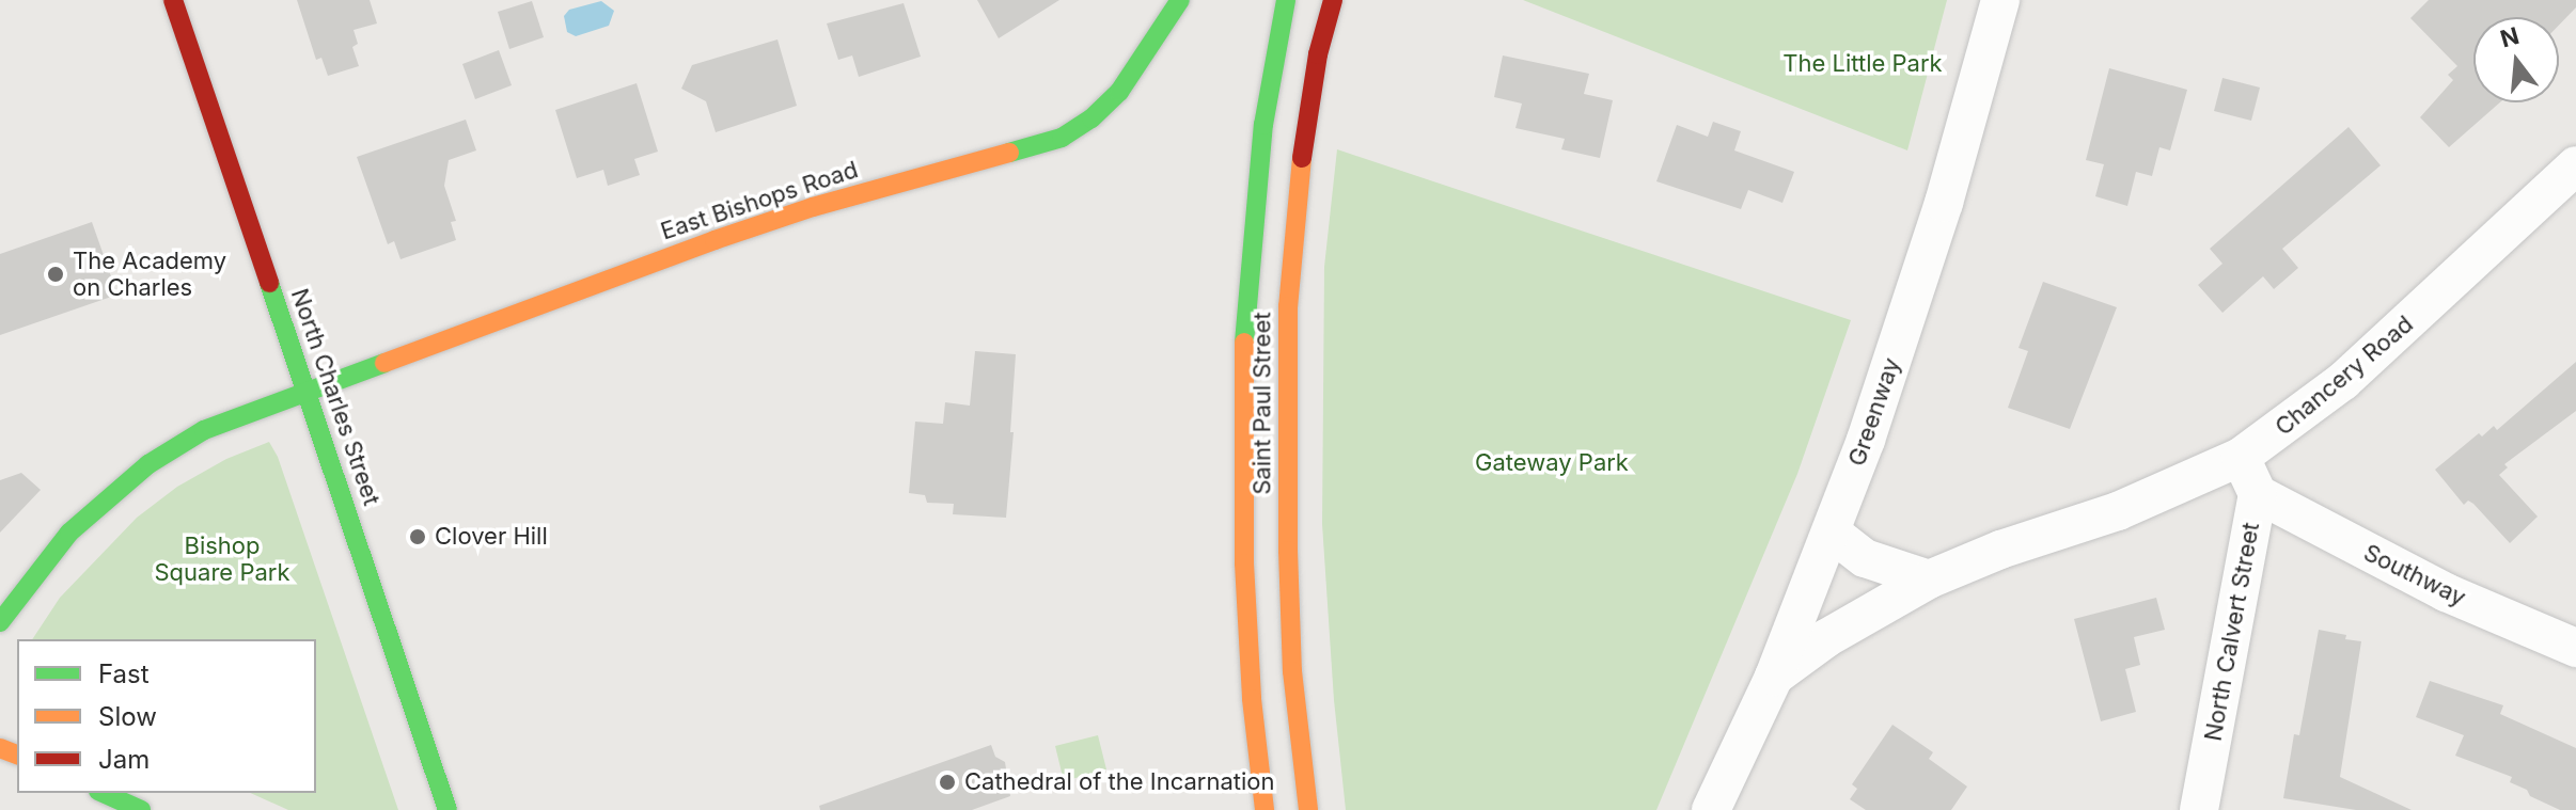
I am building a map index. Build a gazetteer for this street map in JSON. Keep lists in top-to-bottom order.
{
  "streets": {
    "main road": ["East Bishops Road", "North Charles Street", "Saint Paul Street"],
    "street": [
      "Chancery Road",
      "Greenway",
      "Southway",
      "North Calvert Street"
    ]
  },
  "crossings": [
    ["East Bishops Road", "North Charles Street"],
    ["Chancery Road", "Greenway"],
    ["Chancery Road", "North Calvert Street"],
    ["Southway", "North Calvert Street"]
  ],
  "parks": ["The Little Park", "Gateway Park", "Bishop Square Park"],
  "places": ["The Academy on Charles", "Clover Hill", "Cathedral of the Incarnation"],
  "legend": ["Fast", "Slow", "Jam"],
  "north": "top"
}
